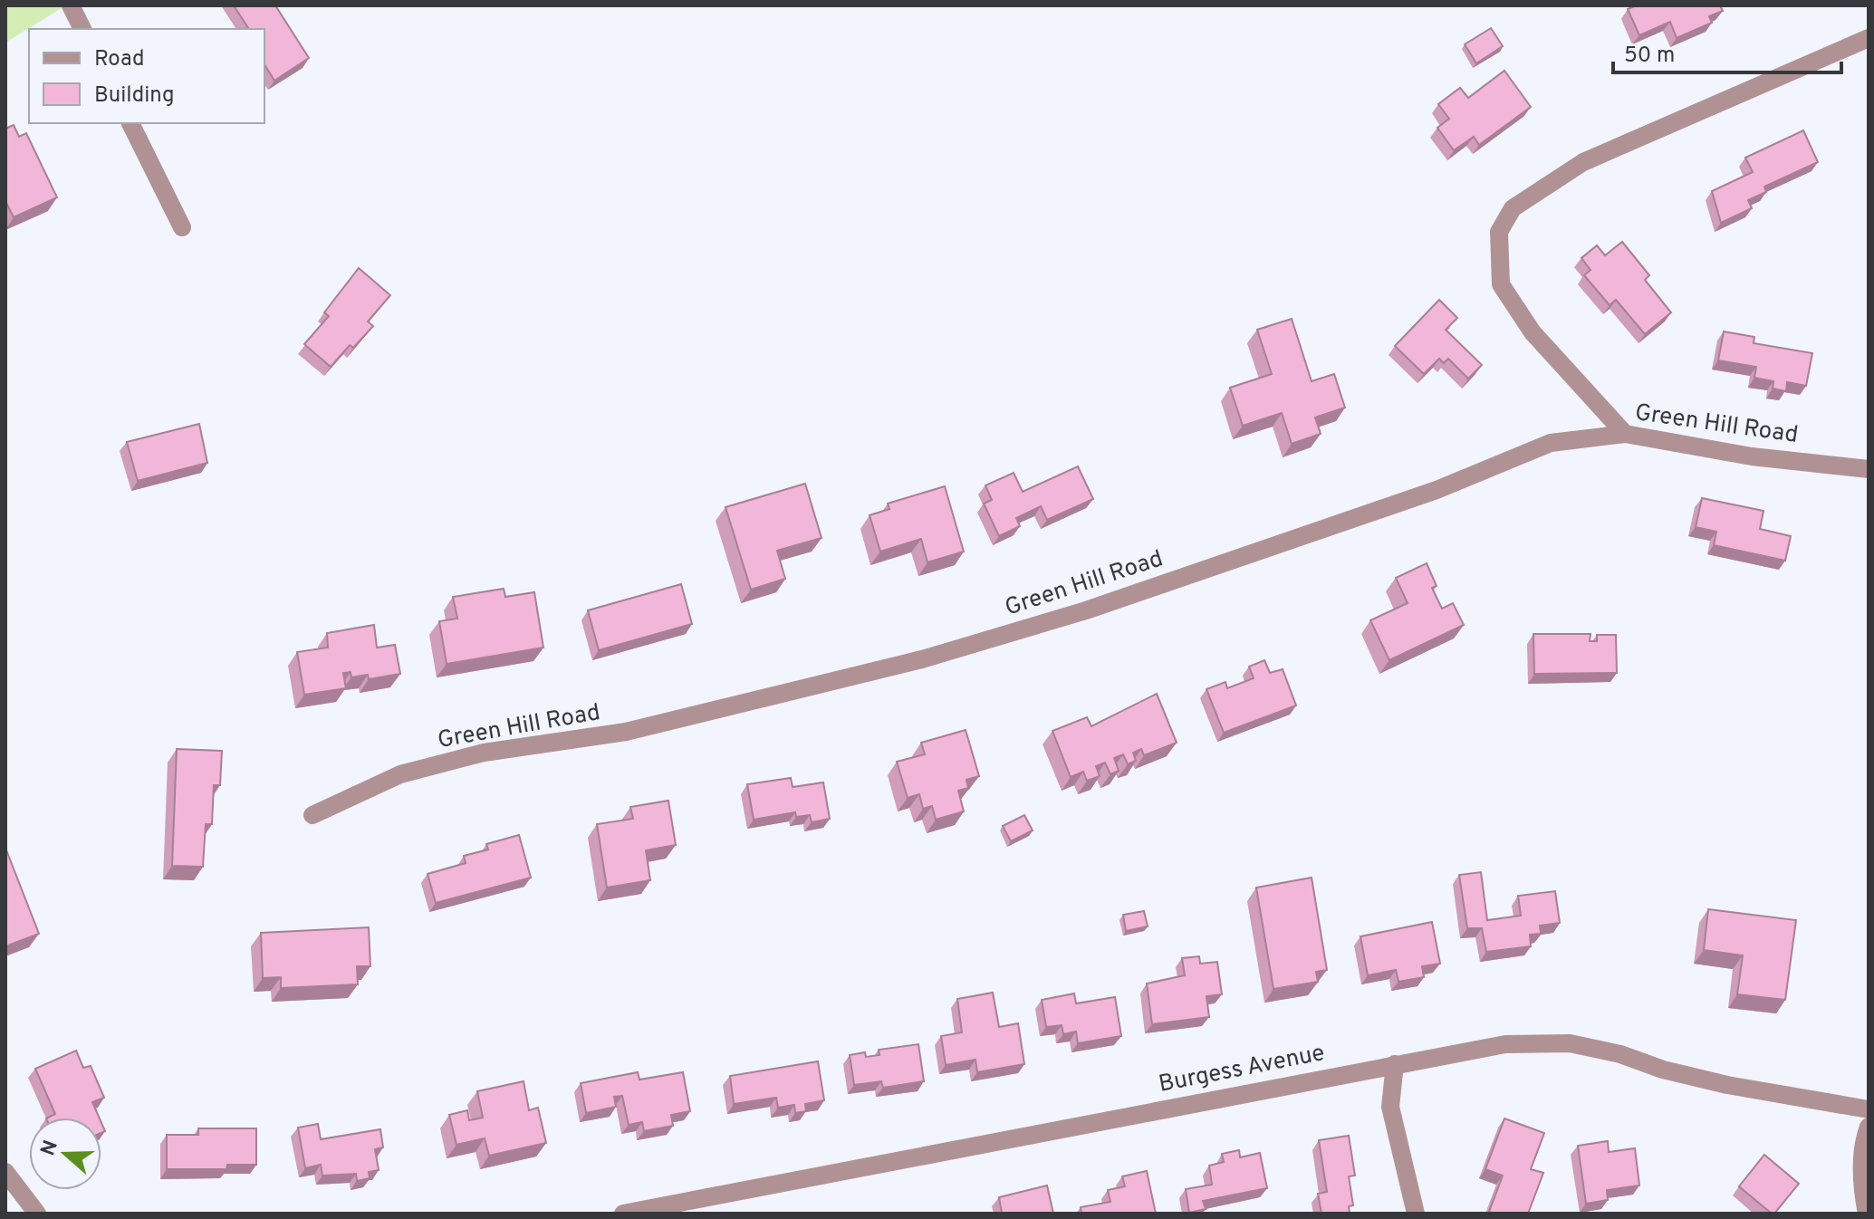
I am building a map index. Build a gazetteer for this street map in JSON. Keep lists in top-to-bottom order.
{
  "streets": {
    "street": ["Green Hill Road", "Burgess Avenue"]
  },
  "legend": ["Road", "Building"],
  "scale_bar": "50 m",
  "north": "left"
}
